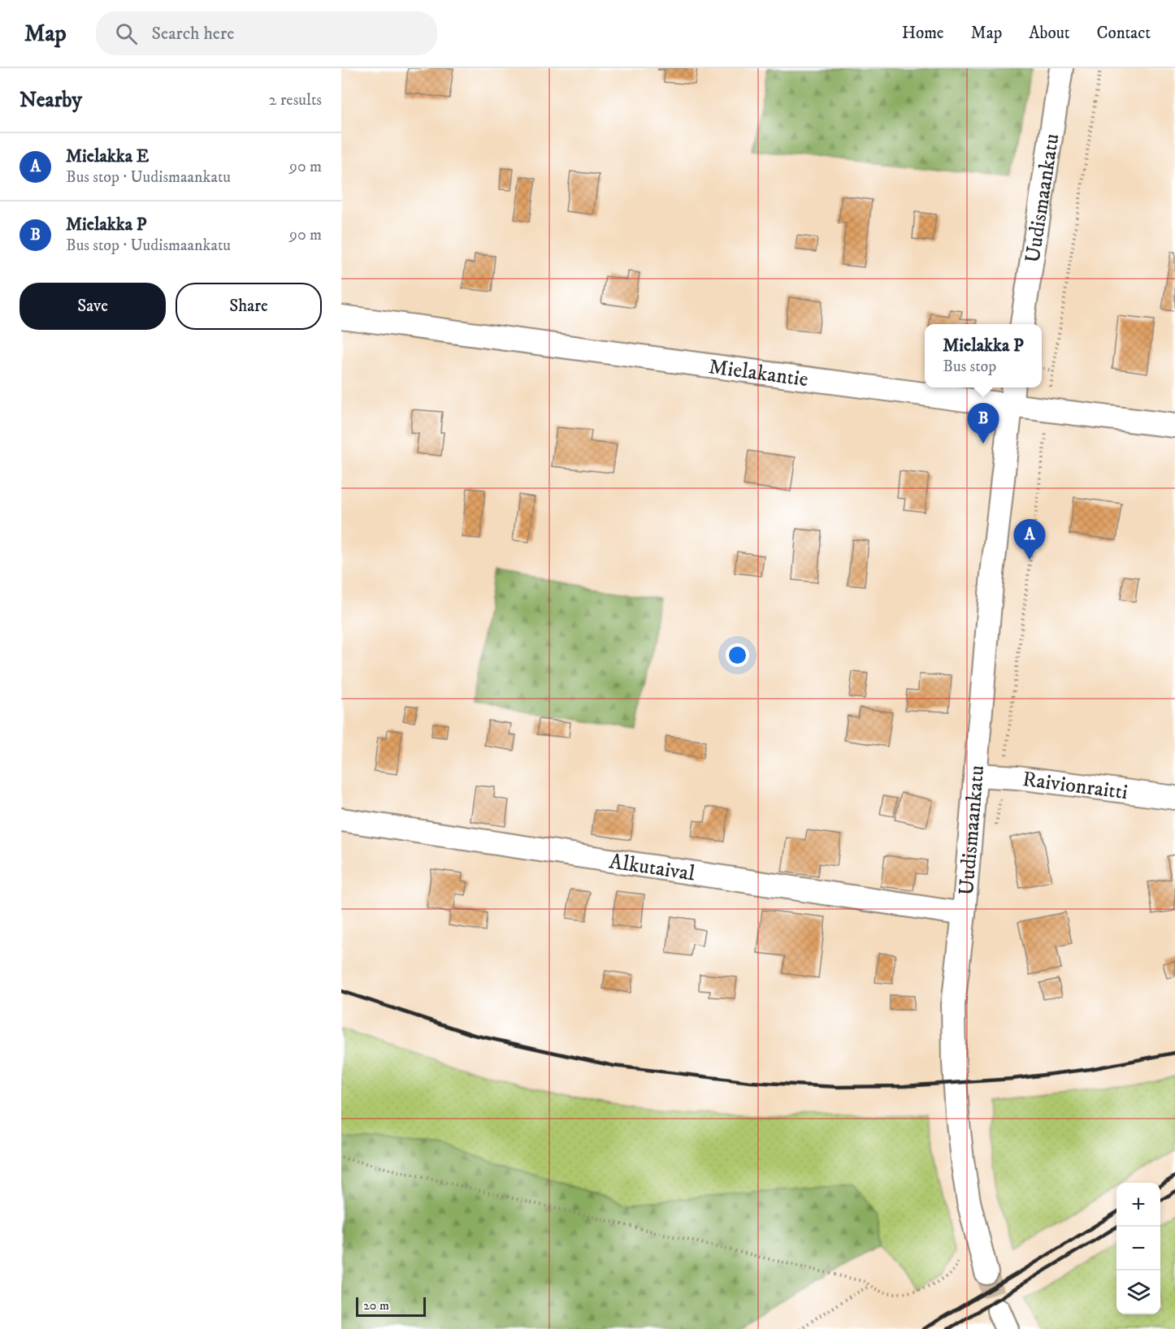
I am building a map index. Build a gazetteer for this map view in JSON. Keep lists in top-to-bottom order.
{
  "streets": {
    "street": [
      "Uudismaankatu",
      "Mielakantie",
      "Raivionraitti",
      "Alkutaival"
    ]
  },
  "crossings": [
    ["Uudismaankatu", "Mielakantie"],
    ["Uudismaankatu", "Raivionraitti"],
    ["Uudismaankatu", "Alkutaival"]
  ],
  "scale_bar": "20 m",
  "page": {
    "header": "Map",
    "search": "Search here",
    "nav": [
      "Home",
      "Map",
      "About",
      "Contact"
    ],
    "heading": ["Nearby", "2 results"],
    "list": [
      {
        "mark": "A",
        "name": "Mielakka E",
        "note": "Bus stop · Uudismaankatu",
        "value": "90 m"
      },
      {
        "mark": "B",
        "name": "Mielakka P",
        "note": "Bus stop · Uudismaankatu",
        "value": "90 m"
      }
    ],
    "buttons": ["Save", "Share"],
    "popup": ["Mielakka P", "Bus stop"],
    "pins": ["B", "A"],
    "map_buttons": ["+", "−"],
    "scale": "20 m"
  }
}
